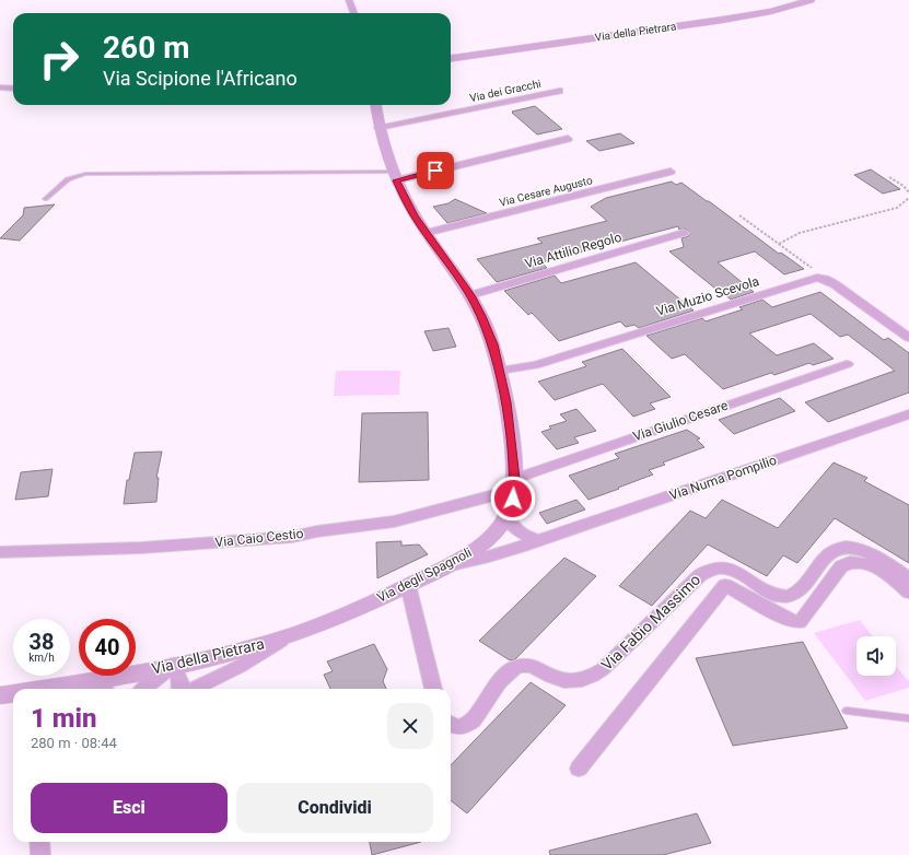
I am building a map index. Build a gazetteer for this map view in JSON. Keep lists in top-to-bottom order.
{
  "streets": {
    "street": [
      "Via della Pietrara",
      "Via dei Gracchi",
      "Via Cesare Augusto",
      "Via Attilio Regolo",
      "Via Muzio Scevola",
      "Via Giulio Cesare",
      "Via Numa Pompilio",
      "Via Caio Cestio",
      "Via degli Spagnoli",
      "Via Fabio Massimo"
    ]
  },
  "crossings": [
    ["Via della Pietrara", "Via degli Spagnoli"],
    ["Via dei Gracchi", "Via degli Spagnoli"],
    ["Via Cesare Augusto", "Via degli Spagnoli"],
    ["Via Attilio Regolo", "Via degli Spagnoli"],
    ["Via Muzio Scevola", "Via degli Spagnoli"],
    ["Via Giulio Cesare", "Via Caio Cestio"],
    ["Via Giulio Cesare", "Via degli Spagnoli"],
    ["Via Numa Pompilio", "Via degli Spagnoli"],
    ["Via Caio Cestio", "Via degli Spagnoli"]
  ],
  "page": {
    "turn": ["260 m", "Via Scipione l'Africano"],
    "speed": "38 km/h",
    "limit": "40",
    "heading": ["1 min", "280 m · 08:44"],
    "buttons": ["Esci", "Condividi"]
  }
}
